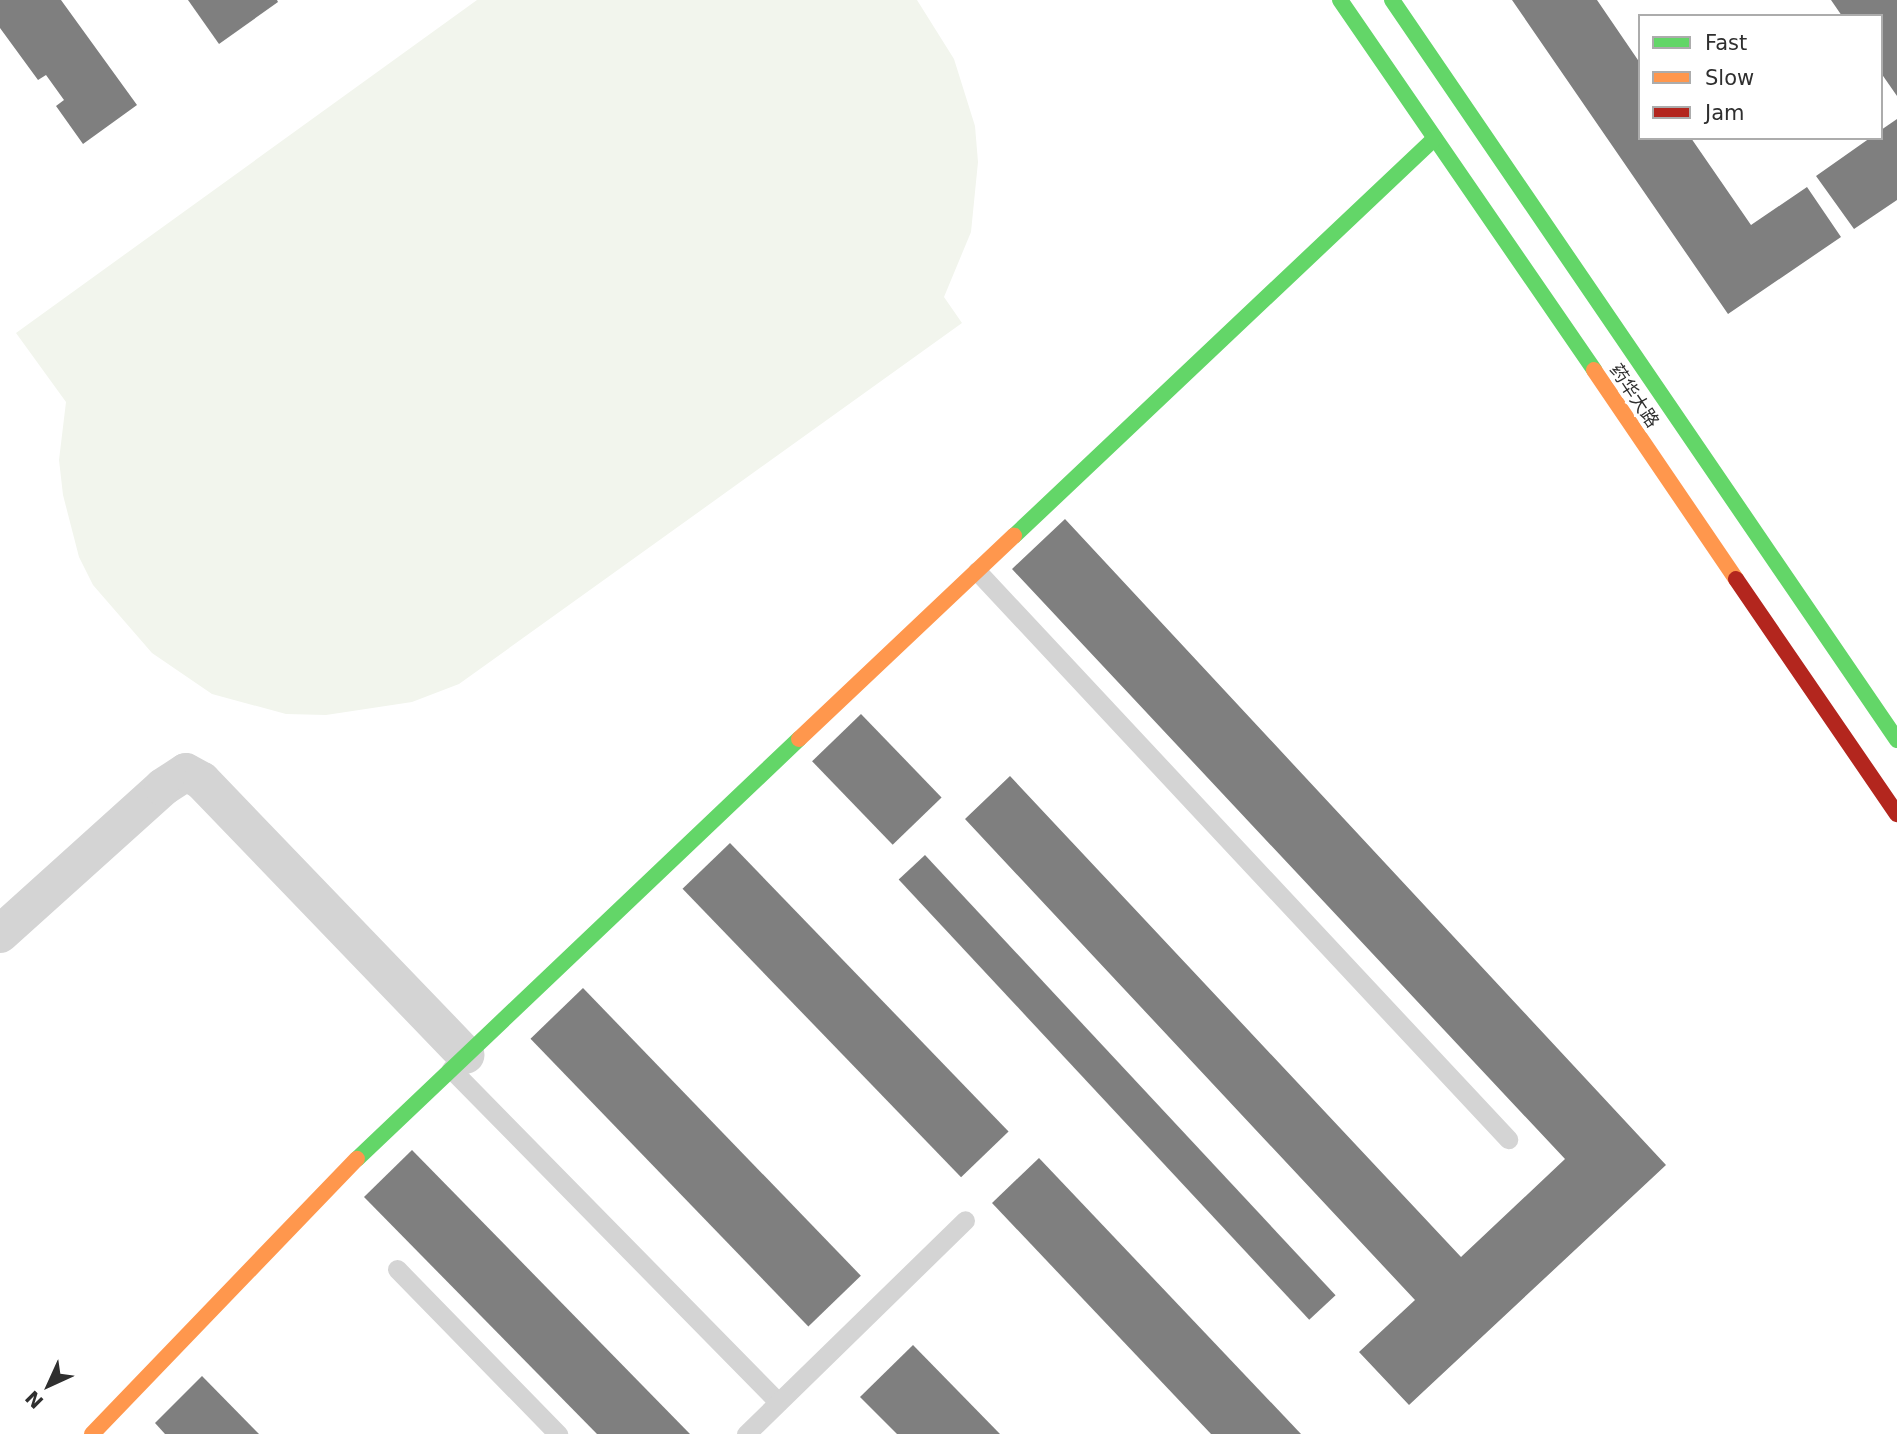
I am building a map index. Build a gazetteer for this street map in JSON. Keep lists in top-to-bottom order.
{
  "streets": {
    "main road": ["药华大路"]
  },
  "legend": ["Fast", "Slow", "Jam"],
  "north": "bottom left"
}
